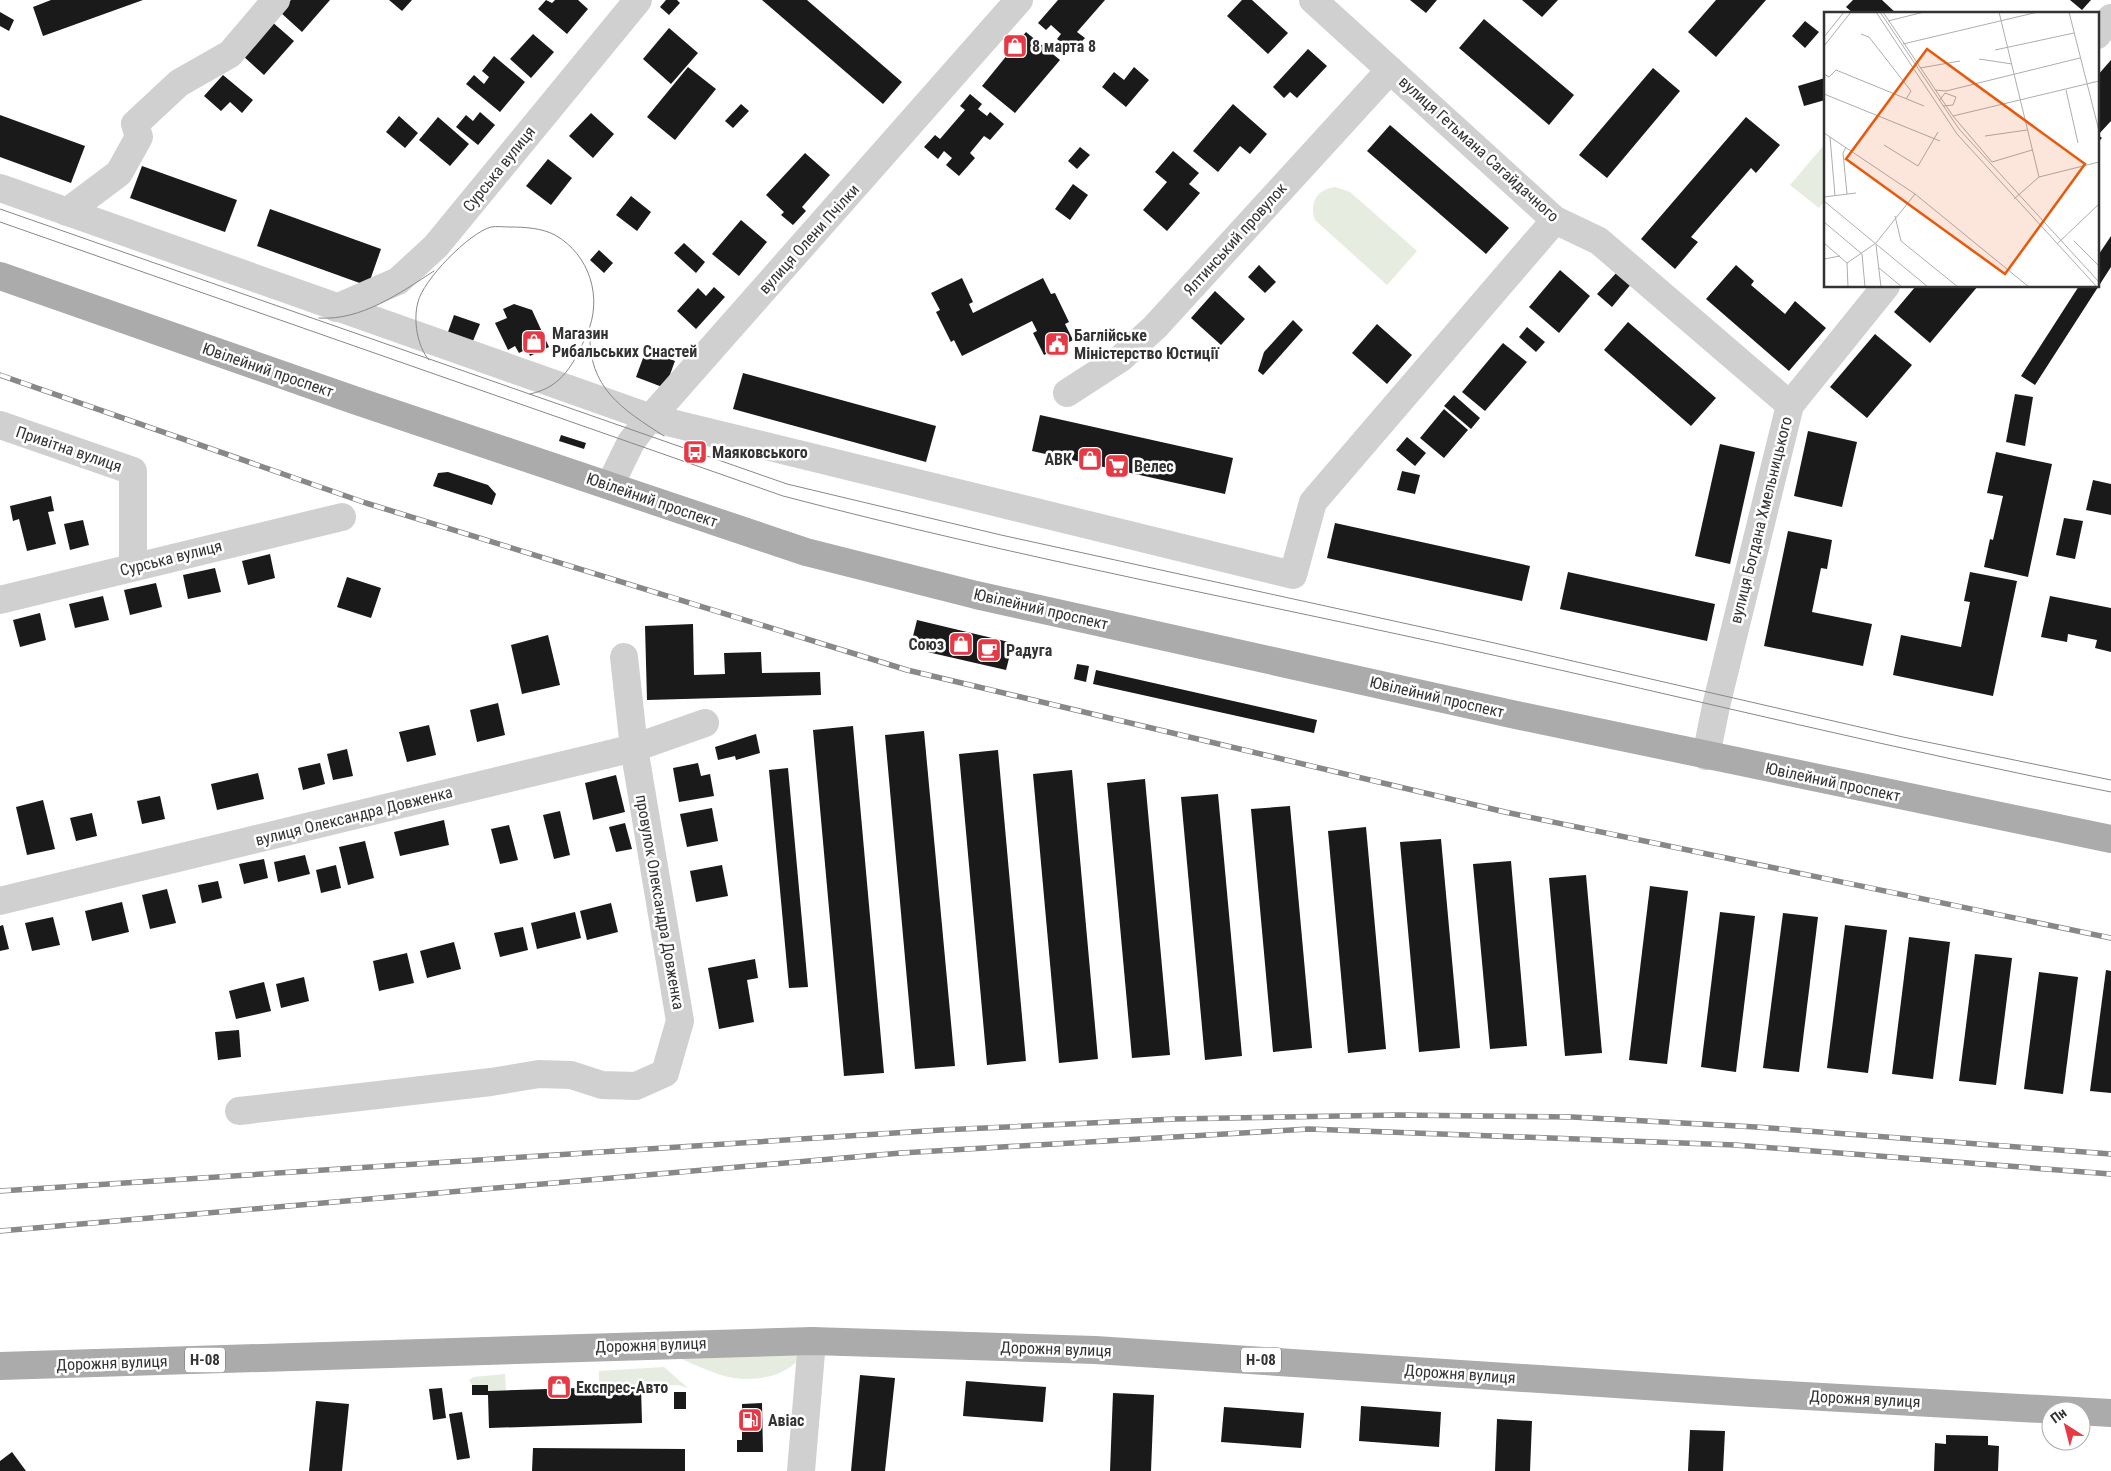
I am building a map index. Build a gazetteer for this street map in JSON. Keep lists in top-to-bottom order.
{
  "streets": {
    "main road": ["Ювілейний проспект", "Дорожня вулиця", "Н-08"],
    "street": [
      "вулиця Гетьмана Сагайдачного",
      "Сурська вулиця",
      "вулиця Олени Пчілки",
      "Ялтинський провулок",
      "Привітна вулиця",
      "вулиця Богдана Хмельницького",
      "вулиця Олександра Довженка",
      "провулок Олександра Довженка"
    ]
  },
  "crossings": [
    ["вулиця Гетьмана Сагайдачного", "Ялтинський провулок"],
    ["вулиця Гетьмана Сагайдачного", "вулиця Богдана Хмельницького"],
    ["Сурська вулиця", "Привітна вулиця"],
    ["вулиця Олени Пчілки", "Ювілейний проспект"],
    ["Ювілейний проспект", "вулиця Богдана Хмельницького"],
    ["вулиця Олександра Довженка", "провулок Олександра Довженка"]
  ],
  "places": {
    "shop": [
      "8 марта 8",
      "Магазин Рибальських Снастей",
      "АВК",
      "Союз",
      "Експрес-Авто"
    ],
    "public building": ["Баглійське Міністерство Юстиції"],
    "bus stop": ["Маяковського"],
    "supermarket": ["Велес"],
    "cafe": ["Радуга"],
    "fuel station": ["Авіас"]
  },
  "north": "top left"
}
